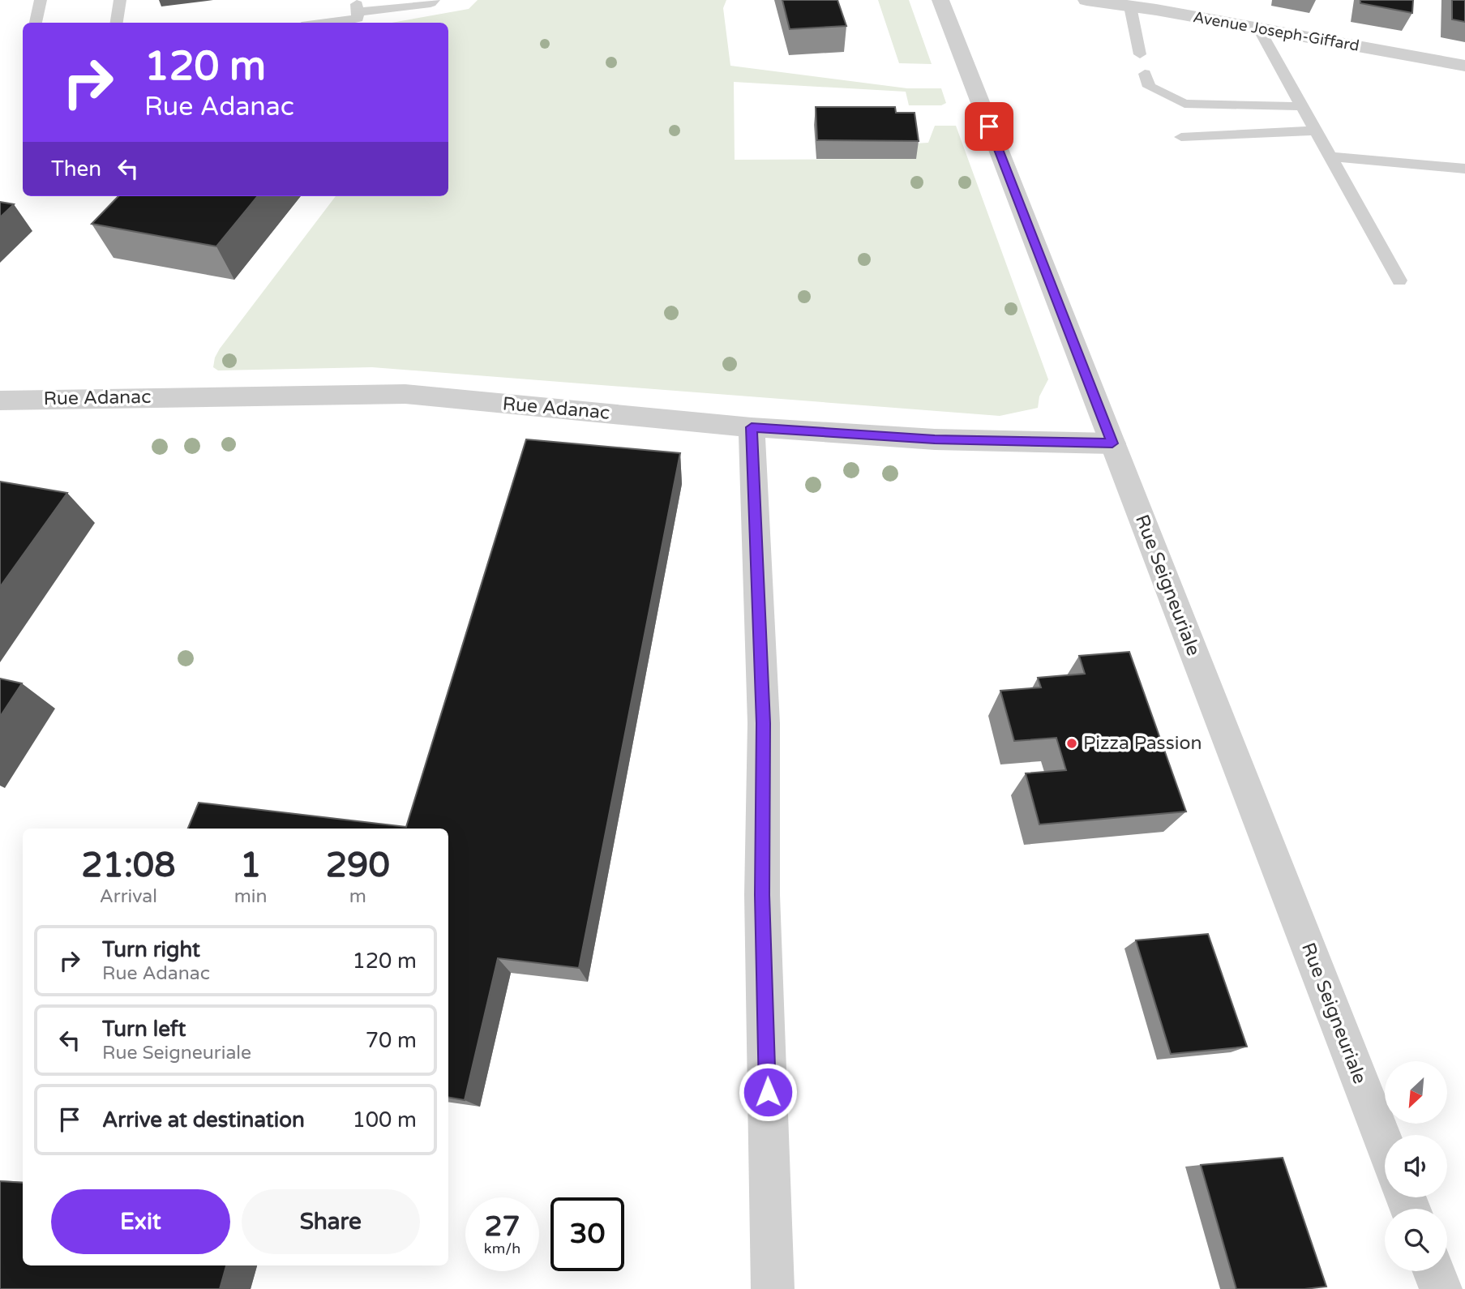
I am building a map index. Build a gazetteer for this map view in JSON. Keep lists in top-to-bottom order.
{
  "streets": {
    "street": ["Avenue Joseph-Giffard", "Rue Adanac", "Rue Seigneuriale"]
  },
  "crossings": [
    ["Rue Adanac", "Rue Seigneuriale"]
  ],
  "places": ["Pizza Passion"],
  "north": "bottom left",
  "page": {
    "turn": ["120 m", "Rue Adanac"],
    "then": "Then",
    "eta": [
      "21:08",
      "Arrival",
      "1",
      "min",
      "290",
      "m"
    ],
    "list": [
      {
        "name": "Turn right",
        "note": "Rue Adanac",
        "value": "120 m"
      },
      {
        "name": "Turn left",
        "note": "Rue Seigneuriale",
        "value": "70 m"
      },
      {
        "name": "Arrive at destination",
        "value": "100 m"
      }
    ],
    "buttons": ["Exit", "Share"],
    "speed": "27 km/h",
    "limit": "30"
  }
}
